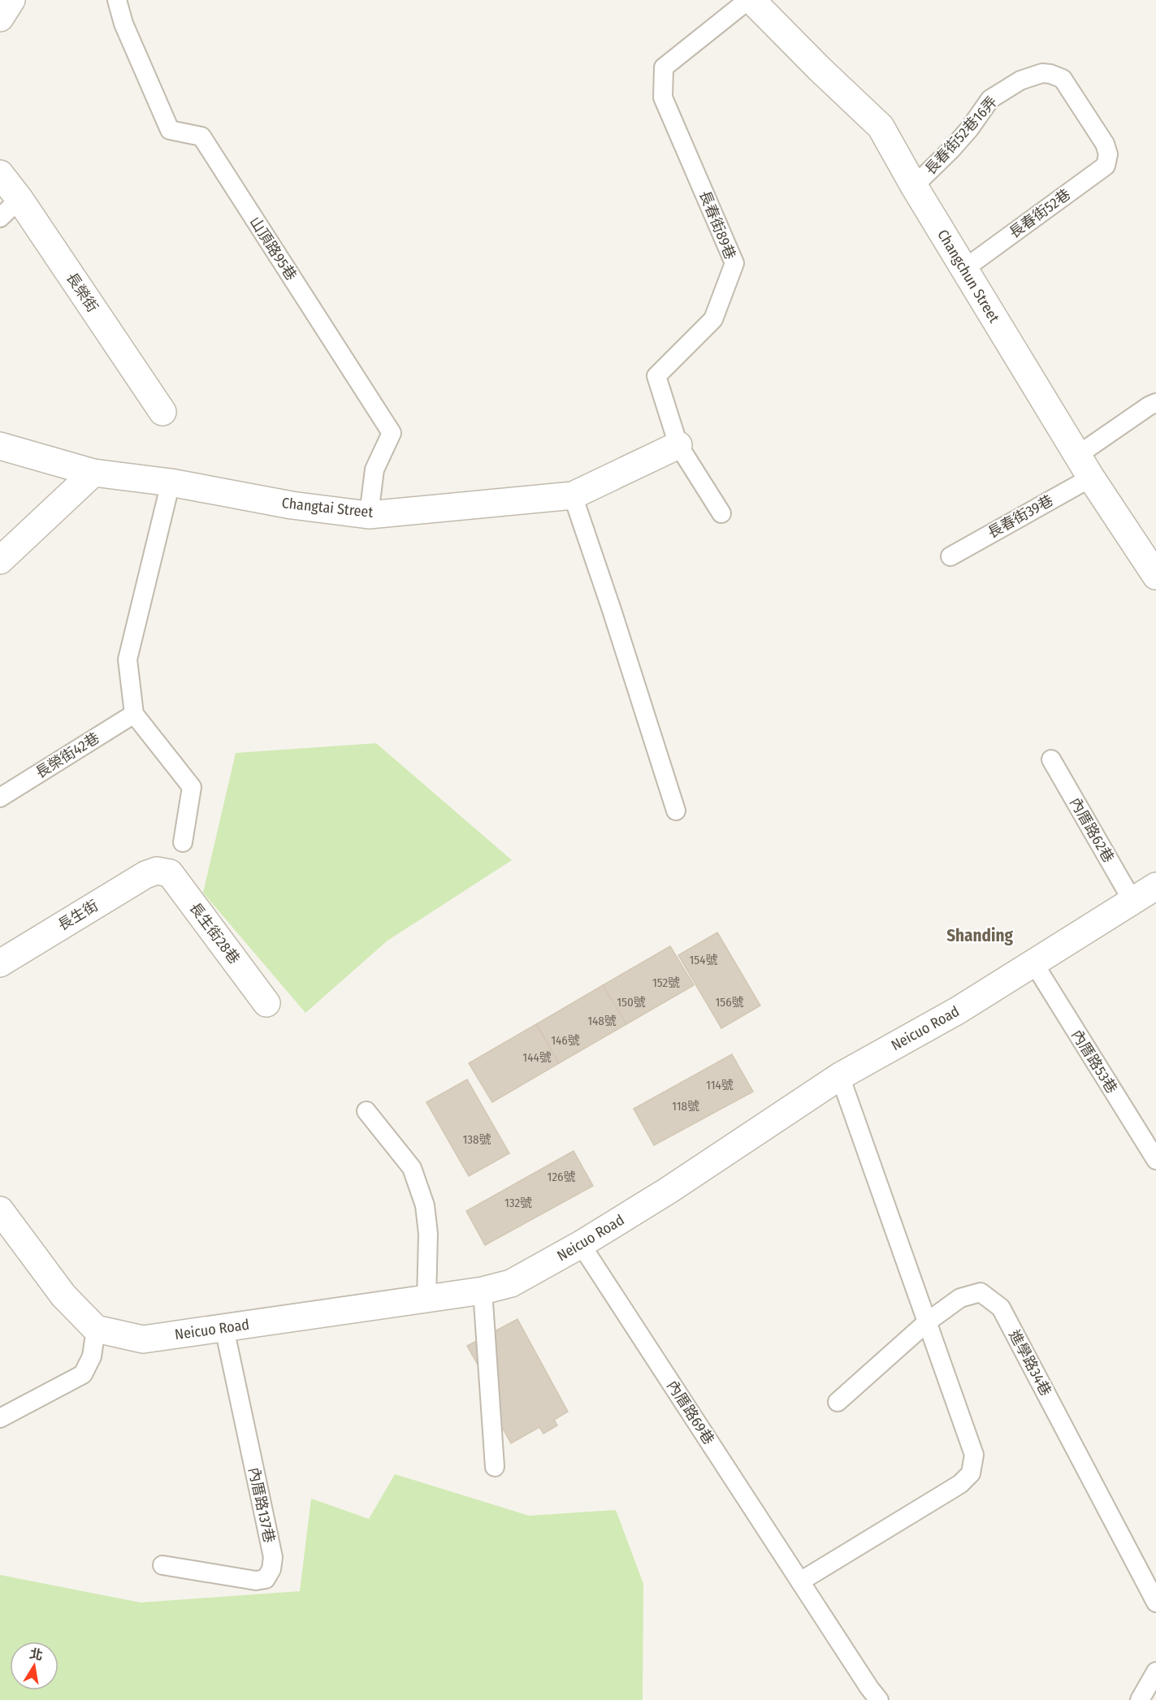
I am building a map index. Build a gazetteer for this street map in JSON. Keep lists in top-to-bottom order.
{
  "streets": {
    "street": [
      "Changchun Street",
      "長榮街",
      "Changtai Street",
      "長生街",
      "長生街28巷",
      "Neicuo Road"
    ],
    "lane": [
      "長春街52巷16弄",
      "長春街52巷",
      "長春街89巷",
      "山頂路95巷",
      "長春街39巷",
      "長榮街42巷",
      "內厝路62巷",
      "內厝路53巷",
      "進學路34巷",
      "內厝路69巷",
      "內厝路137巷"
    ]
  },
  "crossings": [
    ["長春街52巷16弄", "長春街52巷"],
    ["長春街52巷16弄", "Changchun Street"],
    ["長春街52巷", "Changchun Street"],
    ["長春街89巷", "Changchun Street"],
    ["長春街89巷", "Changtai Street"],
    ["山頂路95巷", "Changtai Street"],
    ["Changchun Street", "長春街39巷"],
    ["內厝路62巷", "Neicuo Road"],
    ["長生街", "長生街28巷"],
    ["Neicuo Road", "內厝路53巷"],
    ["Neicuo Road", "內厝路69巷"],
    ["Neicuo Road", "內厝路137巷"]
  ],
  "districts": ["Shanding"],
  "house_numbers": [
    "154號",
    "152號",
    "150號",
    "156號",
    "148號",
    "146號",
    "144號",
    "114號",
    "118號",
    "138號",
    "126號",
    "132號"
  ],
  "north": "top"
}
